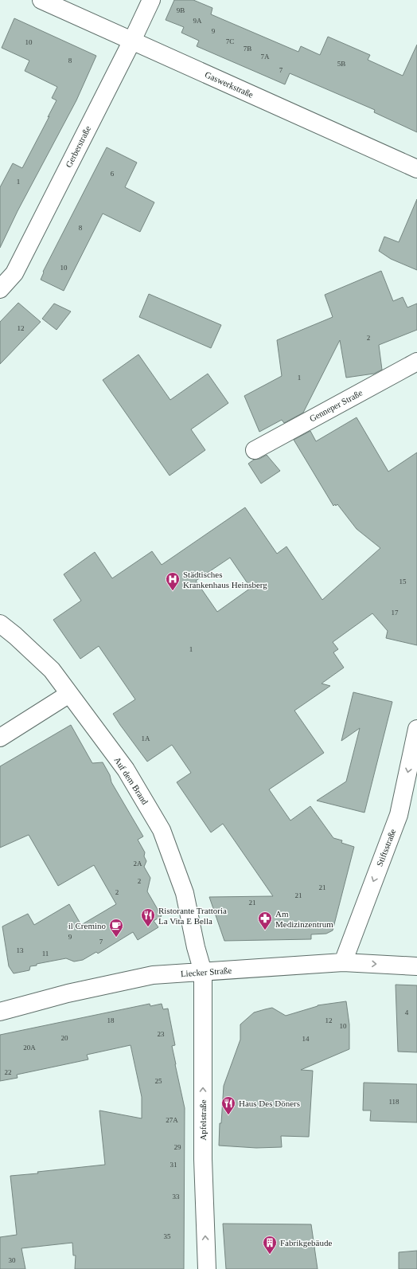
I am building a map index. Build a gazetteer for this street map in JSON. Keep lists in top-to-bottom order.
{
  "streets": {
    "street": [
      "Gaswerkstraße",
      "Gerberstraße",
      "Genneper Straße",
      "Auf dem Brand",
      "Stiftsstraße",
      "Liecker Straße",
      "Apfelstraße"
    ]
  },
  "crossings": [
    ["Gaswerkstraße", "Gerberstraße"],
    ["Auf dem Brand", "Liecker Straße"],
    ["Auf dem Brand", "Apfelstraße"],
    ["Stiftsstraße", "Liecker Straße"],
    ["Liecker Straße", "Apfelstraße"]
  ],
  "one_way": ["Stiftsstraße", "Apfelstraße"],
  "places": {
    "hospital": ["Städtisches Krankenhaus Heinsberg"],
    "restaurant": ["Ristorante Trattoria La Vita E Bella", "Haus Des Döners"],
    "pharmacy": ["Am Medizinzentrum"],
    "cafe": ["il Cremino"],
    "building": ["Fabrikgebäude"]
  },
  "house_numbers": [
    "9B",
    "9A",
    "9",
    "7C",
    "10",
    "7B",
    "7A",
    "8",
    "5B",
    "7",
    "6",
    "1",
    "8",
    "10",
    "12",
    "2",
    "1",
    "15",
    "17",
    "1",
    "1A",
    "2A",
    "2",
    "21",
    "2",
    "21",
    "21",
    "9",
    "7",
    "13",
    "11",
    "4",
    "18",
    "12",
    "10",
    "23",
    "20",
    "14",
    "20A",
    "22",
    "25",
    "118",
    "27A",
    "29",
    "31",
    "33",
    "35",
    "30"
  ]
}
